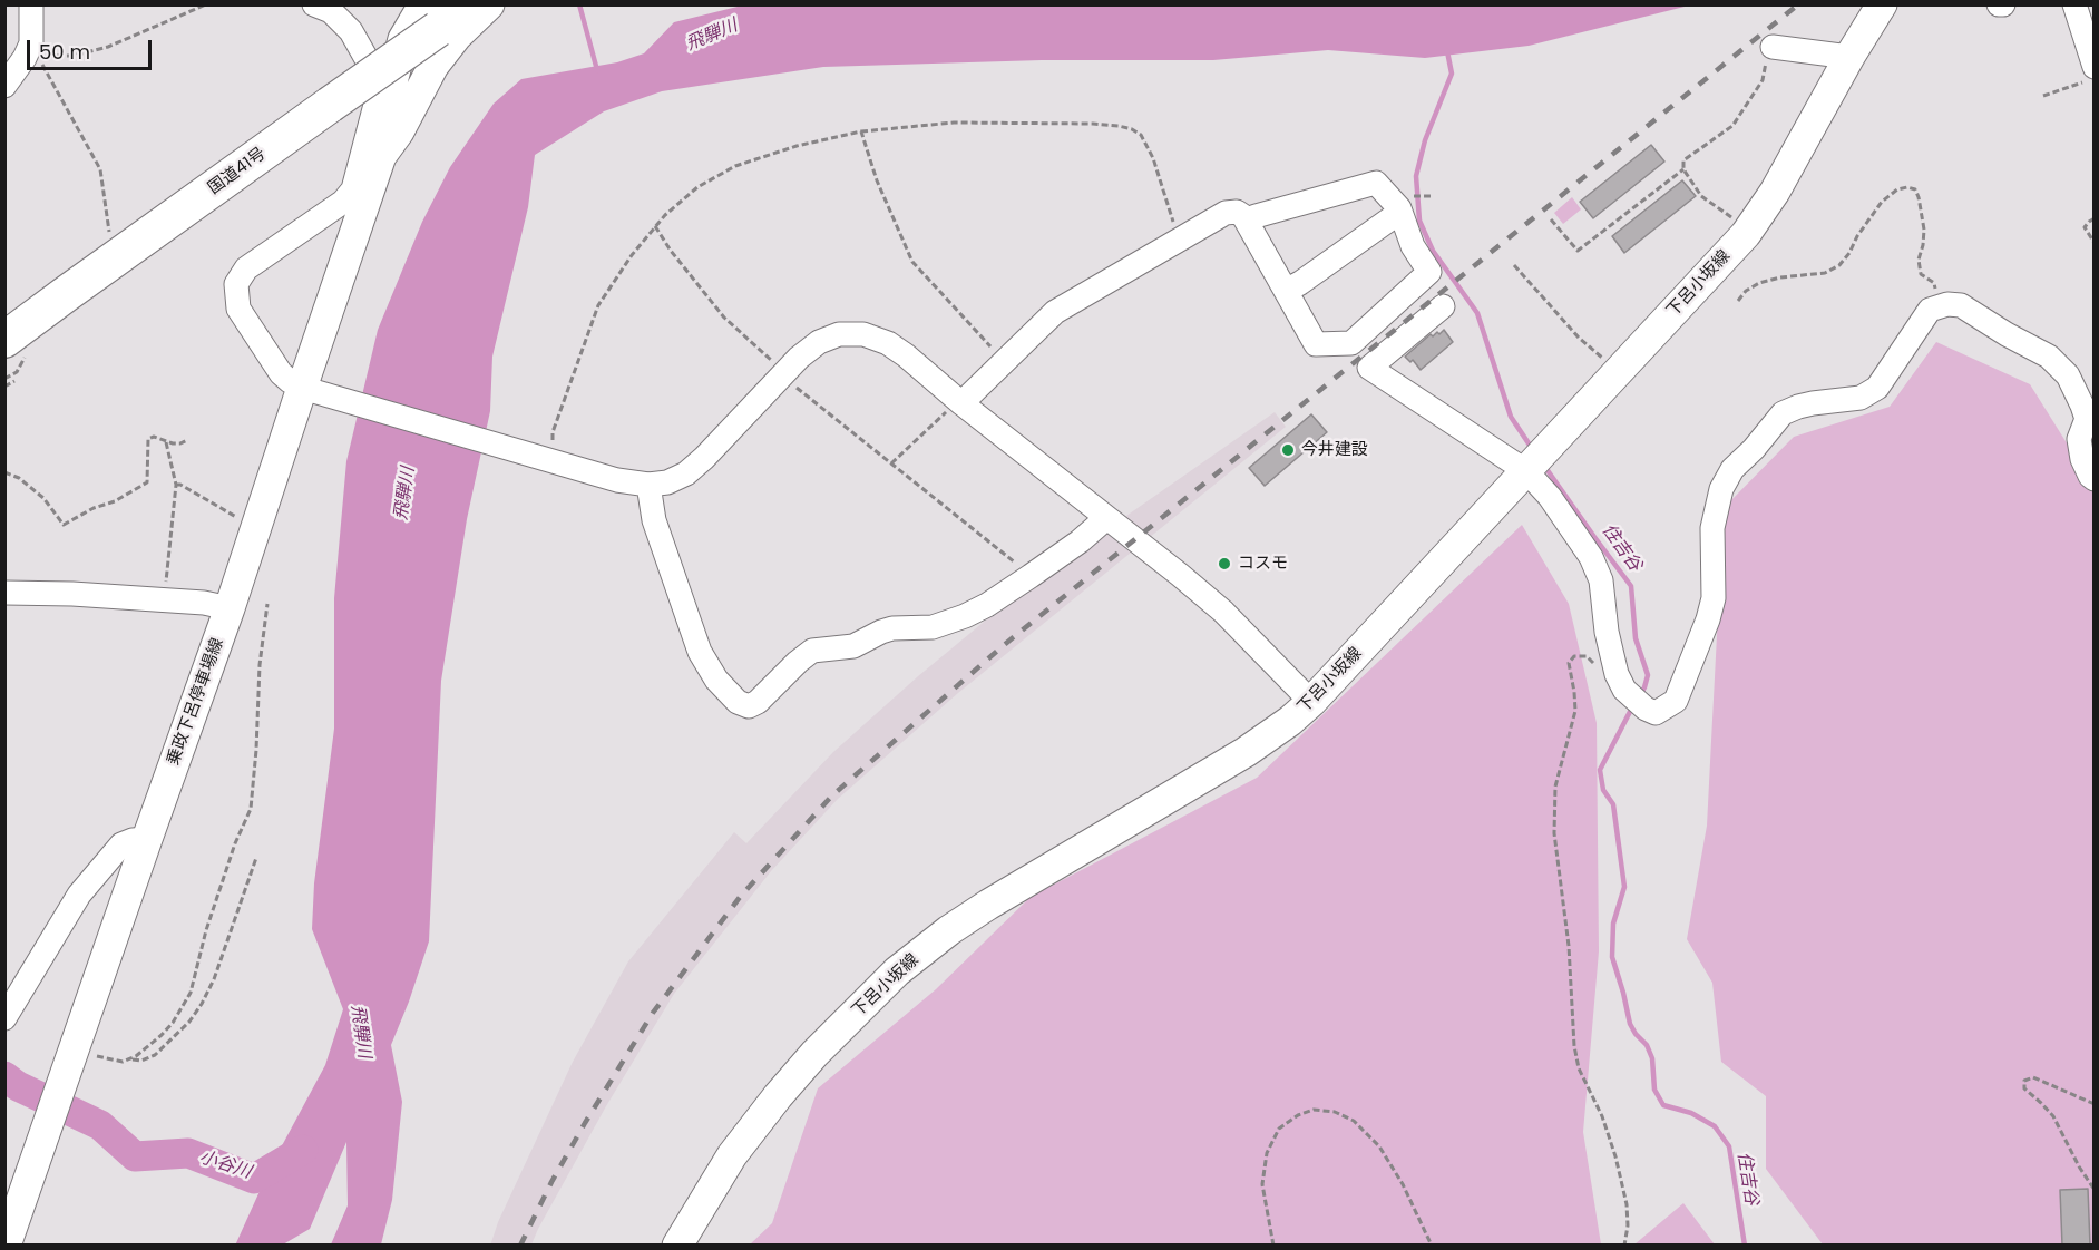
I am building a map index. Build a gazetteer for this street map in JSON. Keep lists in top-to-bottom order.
{
  "streets": {
    "highway": ["国道41号"],
    "main road": ["下呂小坂線", "乗政下呂停車場線"]
  },
  "water": ["飛騨川", "住吉谷", "小谷川"],
  "places": ["今井建設", "コスモ"],
  "scale_bar": "50 m"
}
